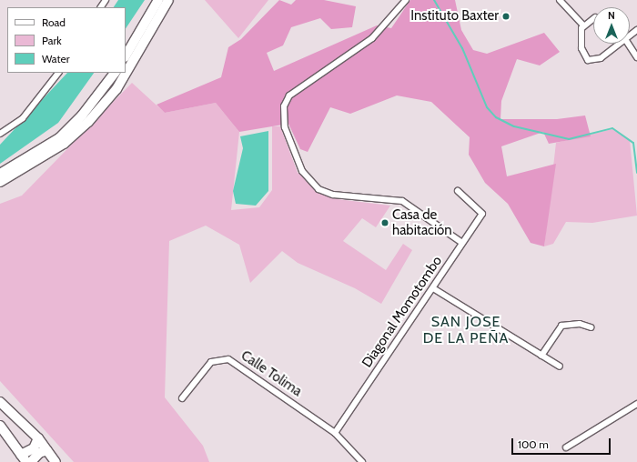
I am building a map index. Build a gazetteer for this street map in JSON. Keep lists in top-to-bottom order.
{
  "streets": {
    "street": ["Diagonal Momotombo", "Calle Tolima"]
  },
  "crossings": [
    ["Diagonal Momotombo", "Calle Tolima"]
  ],
  "districts": ["SAN JOSE DE LA PEÑA"],
  "places": ["Instituto Baxter", "Casa de habitación"],
  "legend": ["Road", "Park", "Water"],
  "scale_bar": "100 m",
  "north": "top"
}
